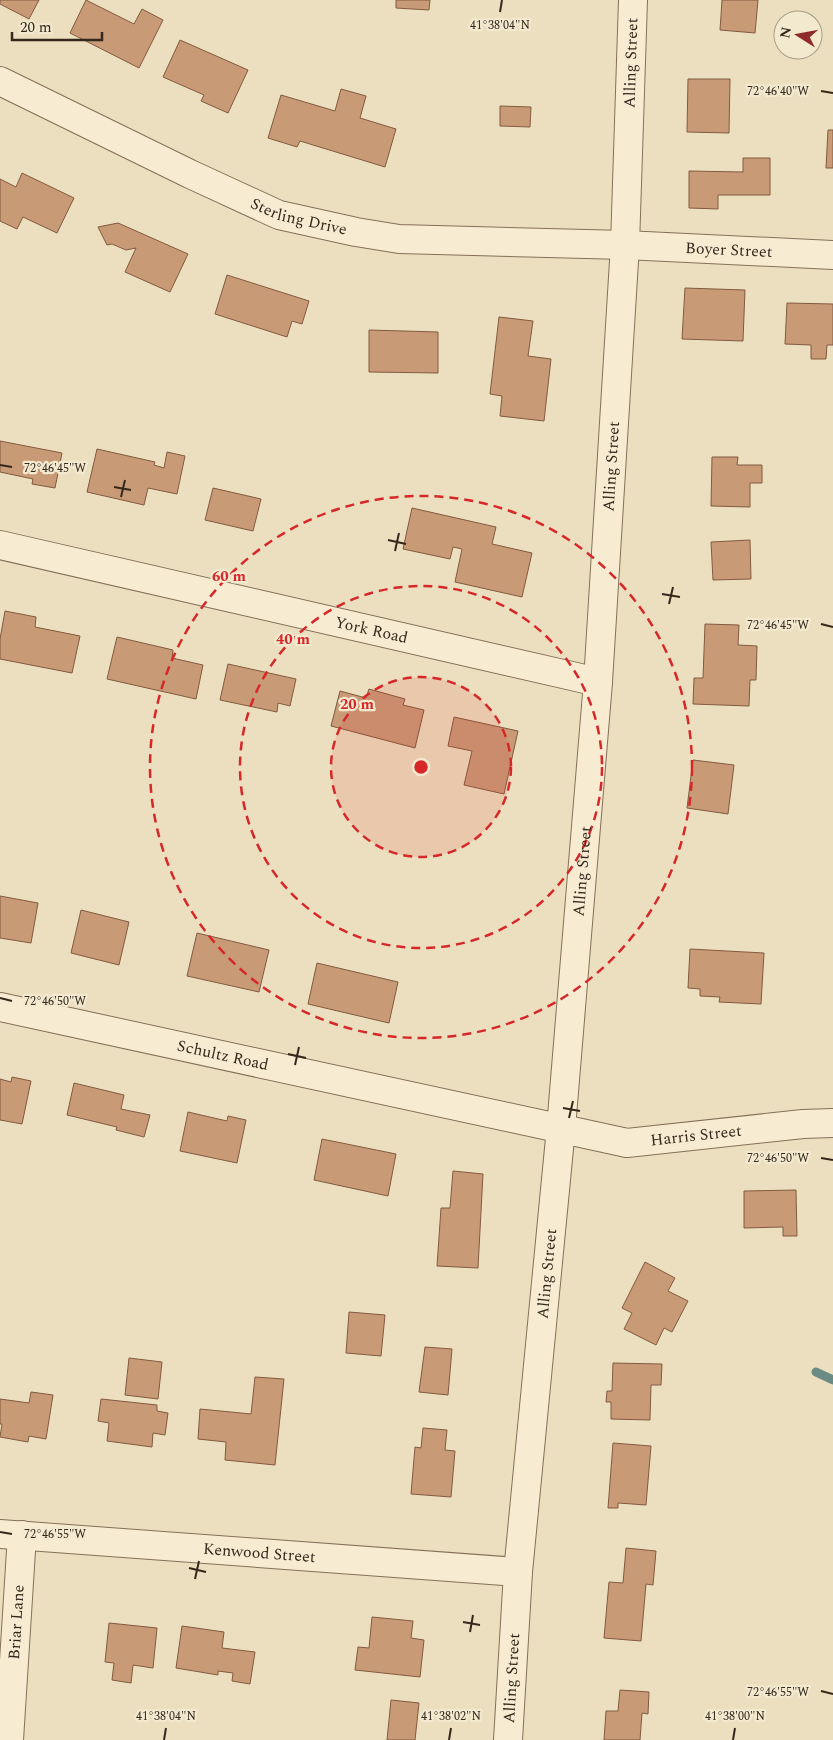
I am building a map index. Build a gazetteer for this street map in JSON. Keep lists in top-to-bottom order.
{
  "streets": {
    "street": [
      "Alling Street",
      "Sterling Drive",
      "Boyer Street",
      "York Road",
      "Schultz Road",
      "Harris Street",
      "Kenwood Street",
      "Briar Lane"
    ]
  },
  "crossings": [
    ["Alling Street", "Sterling Drive"],
    ["Alling Street", "Boyer Street"],
    ["Alling Street", "York Road"],
    ["Alling Street", "Schultz Road"],
    ["Alling Street", "Harris Street"],
    ["Alling Street", "Kenwood Street"],
    ["Sterling Drive", "Boyer Street"],
    ["Schultz Road", "Harris Street"],
    ["Kenwood Street", "Briar Lane"]
  ],
  "scale_bar": "20 m",
  "north": "left",
  "coordinates": [
    "41°38'04\"N",
    "72°46'40\"W",
    "72°46'45\"W",
    "72°46'50\"W",
    "72°46'55\"W",
    "41°38'02\"N",
    "41°38'00\"N"
  ],
  "rings": ["60 m", "40 m", "20 m"]
}
